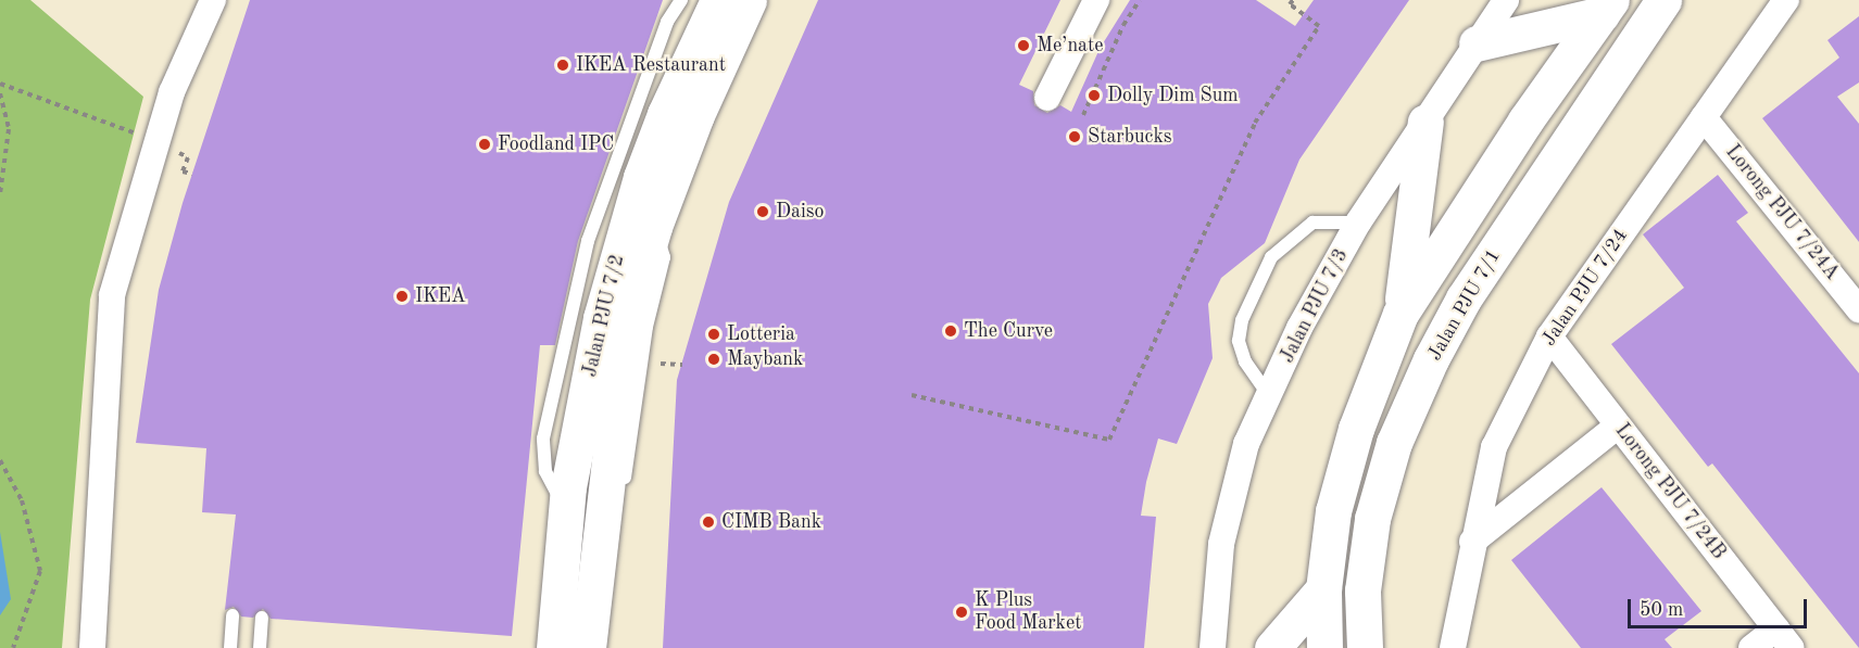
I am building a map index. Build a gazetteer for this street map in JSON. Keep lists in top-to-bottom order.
{
  "streets": {
    "street": [
      "Lorong PJU 7/24A",
      "Jalan PJU 7/24",
      "Jalan PJU 7/1",
      "Jalan PJU 7/3",
      "Jalan PJU 7/2",
      "Lorong PJU 7/24B"
    ]
  },
  "crossings": [
    ["Lorong PJU 7/24A", "Jalan PJU 7/24"],
    ["Jalan PJU 7/24", "Lorong PJU 7/24B"]
  ],
  "places": [
    "Me’nate",
    "IKEA Restaurant",
    "Dolly Dim Sum",
    "Starbucks",
    "Foodland IPC",
    "Daiso",
    "IKEA",
    "The Curve",
    "Lotteria",
    "Maybank",
    "CIMB Bank",
    "K Plus Food Market"
  ],
  "scale_bar": "50 m"
}
